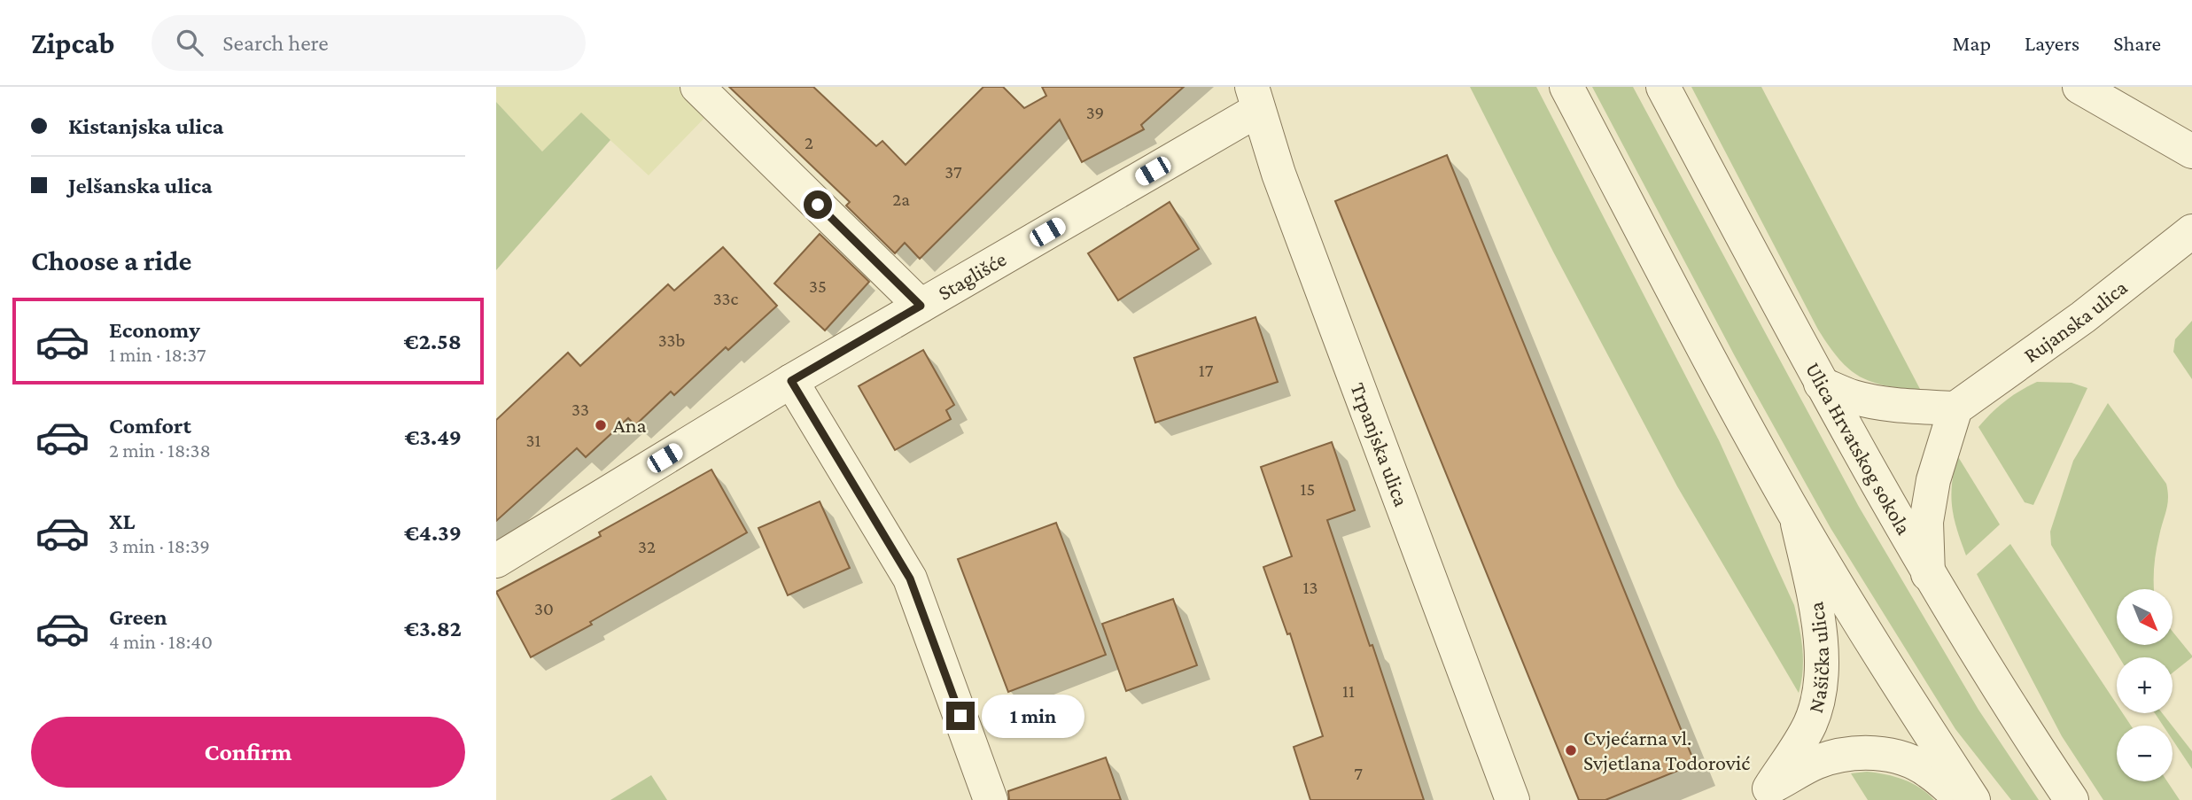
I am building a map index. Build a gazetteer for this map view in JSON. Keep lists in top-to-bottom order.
{
  "streets": {
    "street": [
      "Staglišće",
      "Rujanska ulica",
      "Trpanjska ulica",
      "Ulica Hrvatskog sokola",
      "Našička ulica"
    ]
  },
  "crossings": [
    ["Staglišće", "Trpanjska ulica"]
  ],
  "places": ["Ana", "Cvjećarna vl. Svjetlana Todorović"],
  "house_numbers": [
    "39",
    "2",
    "37",
    "2a",
    "35",
    "33c",
    "33b",
    "17",
    "33",
    "31",
    "15",
    "32",
    "13",
    "30",
    "11",
    "7"
  ],
  "north": "bottom right",
  "page": {
    "header": "Zipcab",
    "search": "Search here",
    "nav": ["Map", "Layers", "Share"],
    "banner": ["Kistanjska ulica", "Jelšanska ulica"],
    "heading": "Choose a ride",
    "list": [
      {
        "name": "Economy",
        "note": "1 min · 18:37",
        "value": "€2.58"
      },
      {
        "name": "Comfort",
        "note": "2 min · 18:38",
        "value": "€3.49"
      },
      {
        "name": "XL",
        "note": "3 min · 18:39",
        "value": "€4.39"
      },
      {
        "name": "Green",
        "note": "4 min · 18:40",
        "value": "€3.82"
      }
    ],
    "map_buttons": ["+", "−"],
    "bubble": "1 min",
    "buttons": "Confirm"
  }
}
